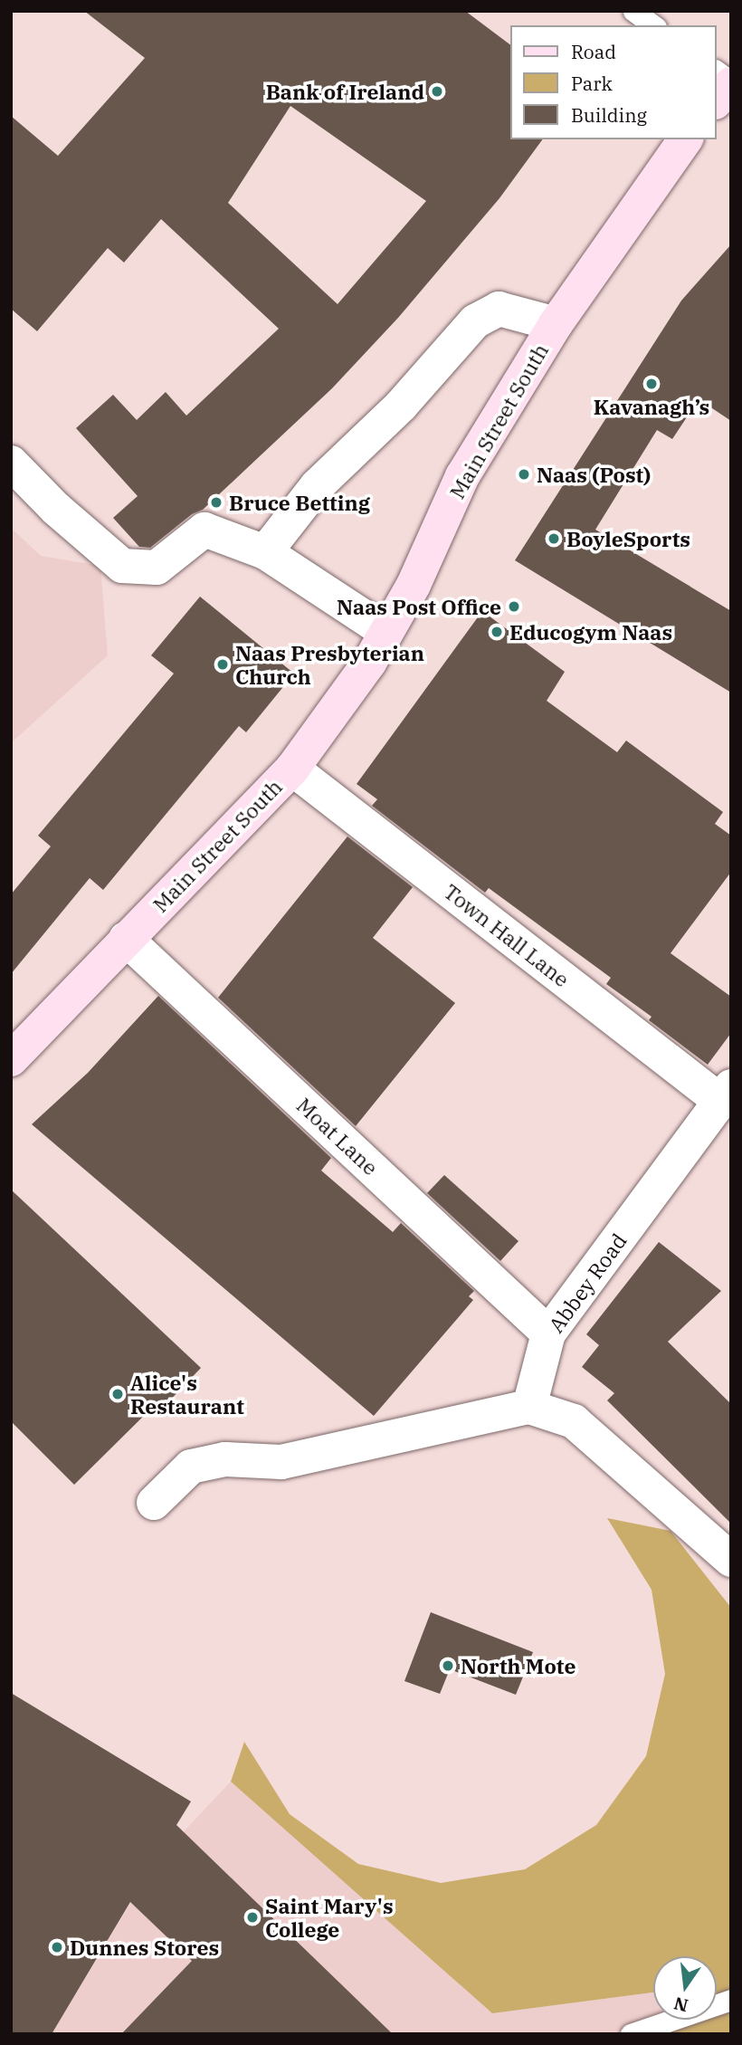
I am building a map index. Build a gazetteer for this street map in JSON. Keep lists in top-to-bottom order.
{
  "streets": {
    "main road": ["Main Street South"],
    "street": ["Town Hall Lane", "Moat Lane", "Abbey Road"]
  },
  "crossings": [
    ["Main Street South", "Town Hall Lane"],
    ["Main Street South", "Moat Lane"],
    ["Town Hall Lane", "Abbey Road"],
    ["Moat Lane", "Abbey Road"]
  ],
  "places": [
    "Bank of Ireland",
    "Kavanagh’s",
    "Naas (Post)",
    "Bruce Betting",
    "BoyleSports",
    "Naas Post Office",
    "Educogym Naas",
    "Naas Presbyterian Church",
    "Alice's Restaurant",
    "North Mote",
    "Saint Mary's College",
    "Dunnes Stores"
  ],
  "legend": ["Road", "Park", "Building"],
  "north": "bottom"
}
